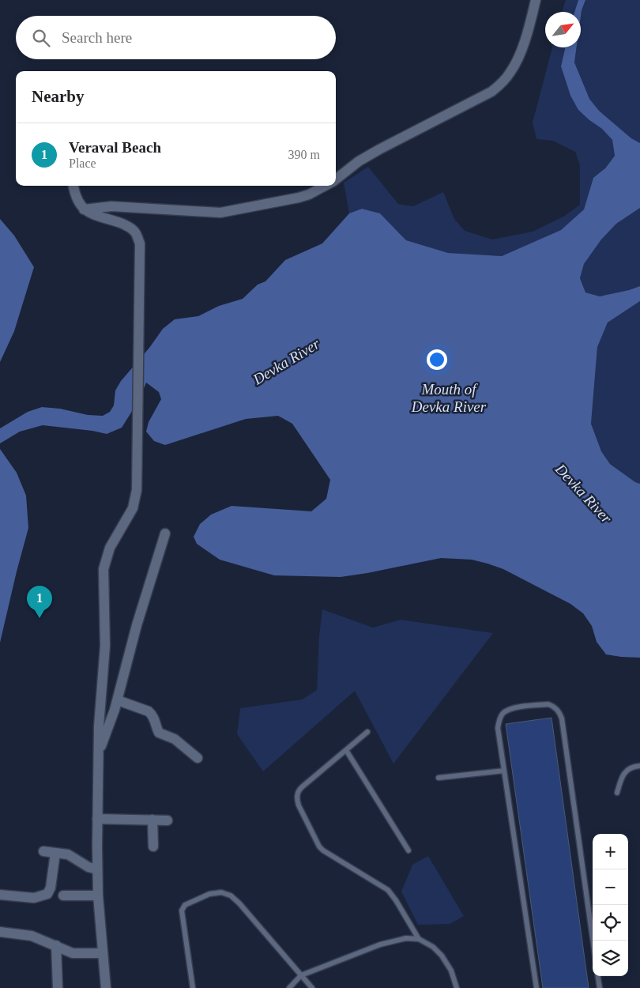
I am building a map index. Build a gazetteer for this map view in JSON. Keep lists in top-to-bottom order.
{
  "water": ["Devka River", "Mouth of Devka River"],
  "north": "top right",
  "page": {
    "search": "Search here",
    "heading": "Nearby",
    "list": [
      {
        "mark": "1",
        "name": "Veraval Beach",
        "note": "Place",
        "value": "390 m"
      }
    ],
    "pins": "1",
    "map_buttons": ["+", "−"]
  }
}
